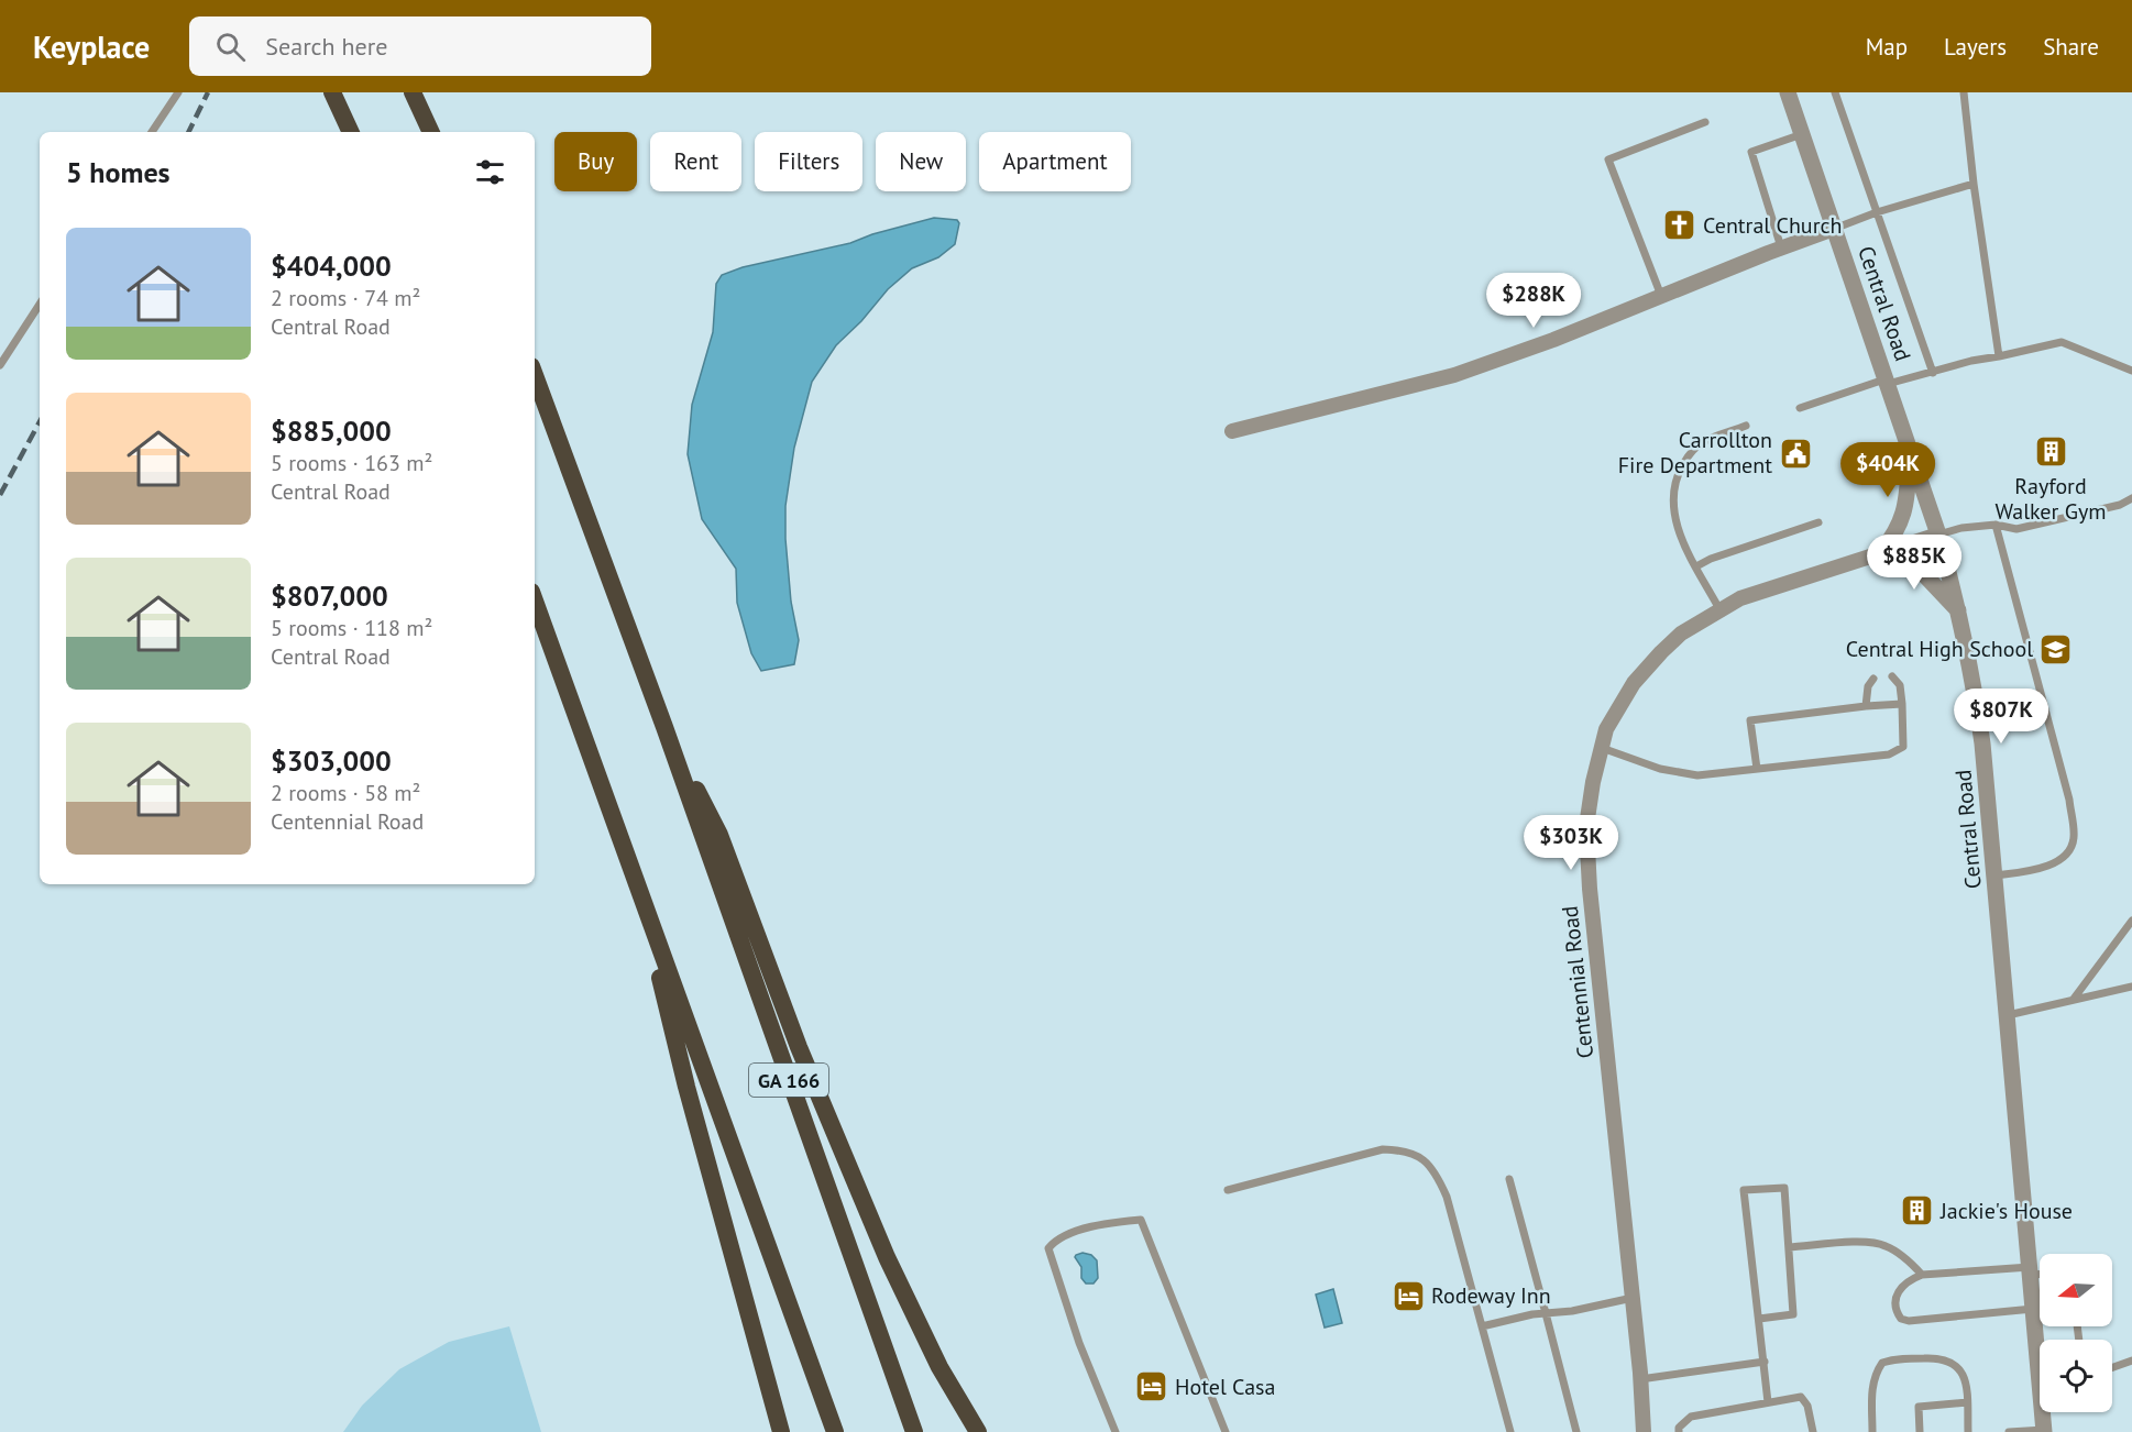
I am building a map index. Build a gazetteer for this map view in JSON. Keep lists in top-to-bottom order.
{
  "streets": {
    "highway": ["GA 166"],
    "street": ["Central Road", "Centennial Road"]
  },
  "crossings": [
    ["Central Road", "Centennial Road"]
  ],
  "places": {
    "church": ["Central Church"],
    "building": ["Rayford Walker Gym", "Jackie's House"],
    "public building": ["Carrollton Fire Department"],
    "school or university": ["Central High School"],
    "hotel": ["Rodeway Inn", "Hotel Casa"]
  },
  "north": "left",
  "page": {
    "header": "Keyplace",
    "search": "Search here",
    "nav": ["Map", "Layers", "Share"],
    "chip": [
      "Buy",
      "Rent",
      "Filters",
      "New",
      "Apartment"
    ],
    "heading": "5 homes",
    "list": [
      {
        "name": "$404,000",
        "note": "2 rooms · 74 m² · Central Road"
      },
      {
        "name": "$885,000",
        "note": "5 rooms · 163 m² · Central Road"
      },
      {
        "name": "$807,000",
        "note": "5 rooms · 118 m² · Central Road"
      },
      {
        "name": "$303,000",
        "note": "2 rooms · 58 m² · Centennial Road"
      }
    ],
    "price": [
      "$288K",
      "$404K",
      "$885K",
      "$807K",
      "$303K"
    ]
  }
}
